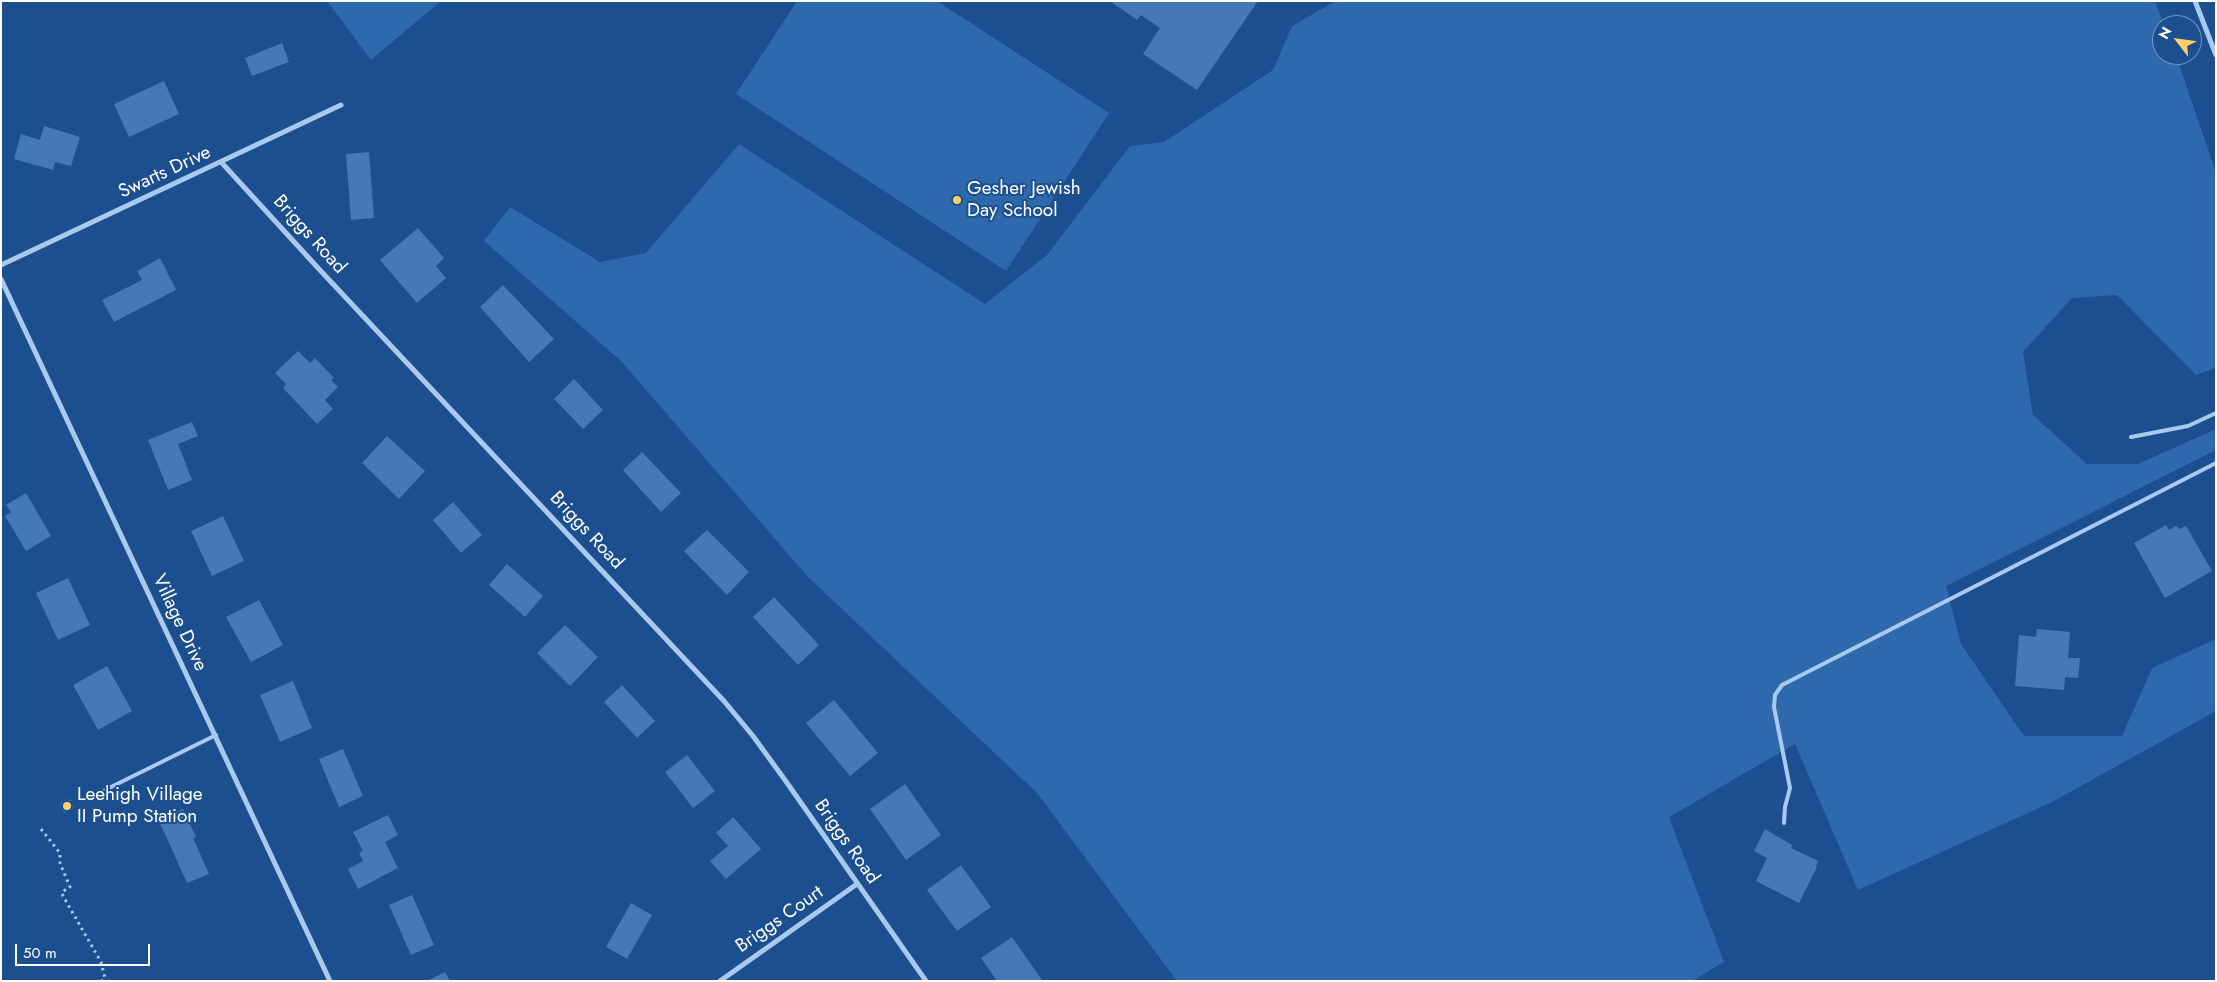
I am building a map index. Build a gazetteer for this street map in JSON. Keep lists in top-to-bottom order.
{
  "streets": {
    "street": [
      "Swarts Drive",
      "Briggs Road",
      "Village Drive",
      "Briggs Court"
    ]
  },
  "crossings": [
    ["Swarts Drive", "Briggs Road"],
    ["Briggs Road", "Briggs Court"]
  ],
  "places": ["Gesher Jewish Day School", "Leehigh Village II Pump Station"],
  "scale_bar": "50 m",
  "north": "top left"
}
